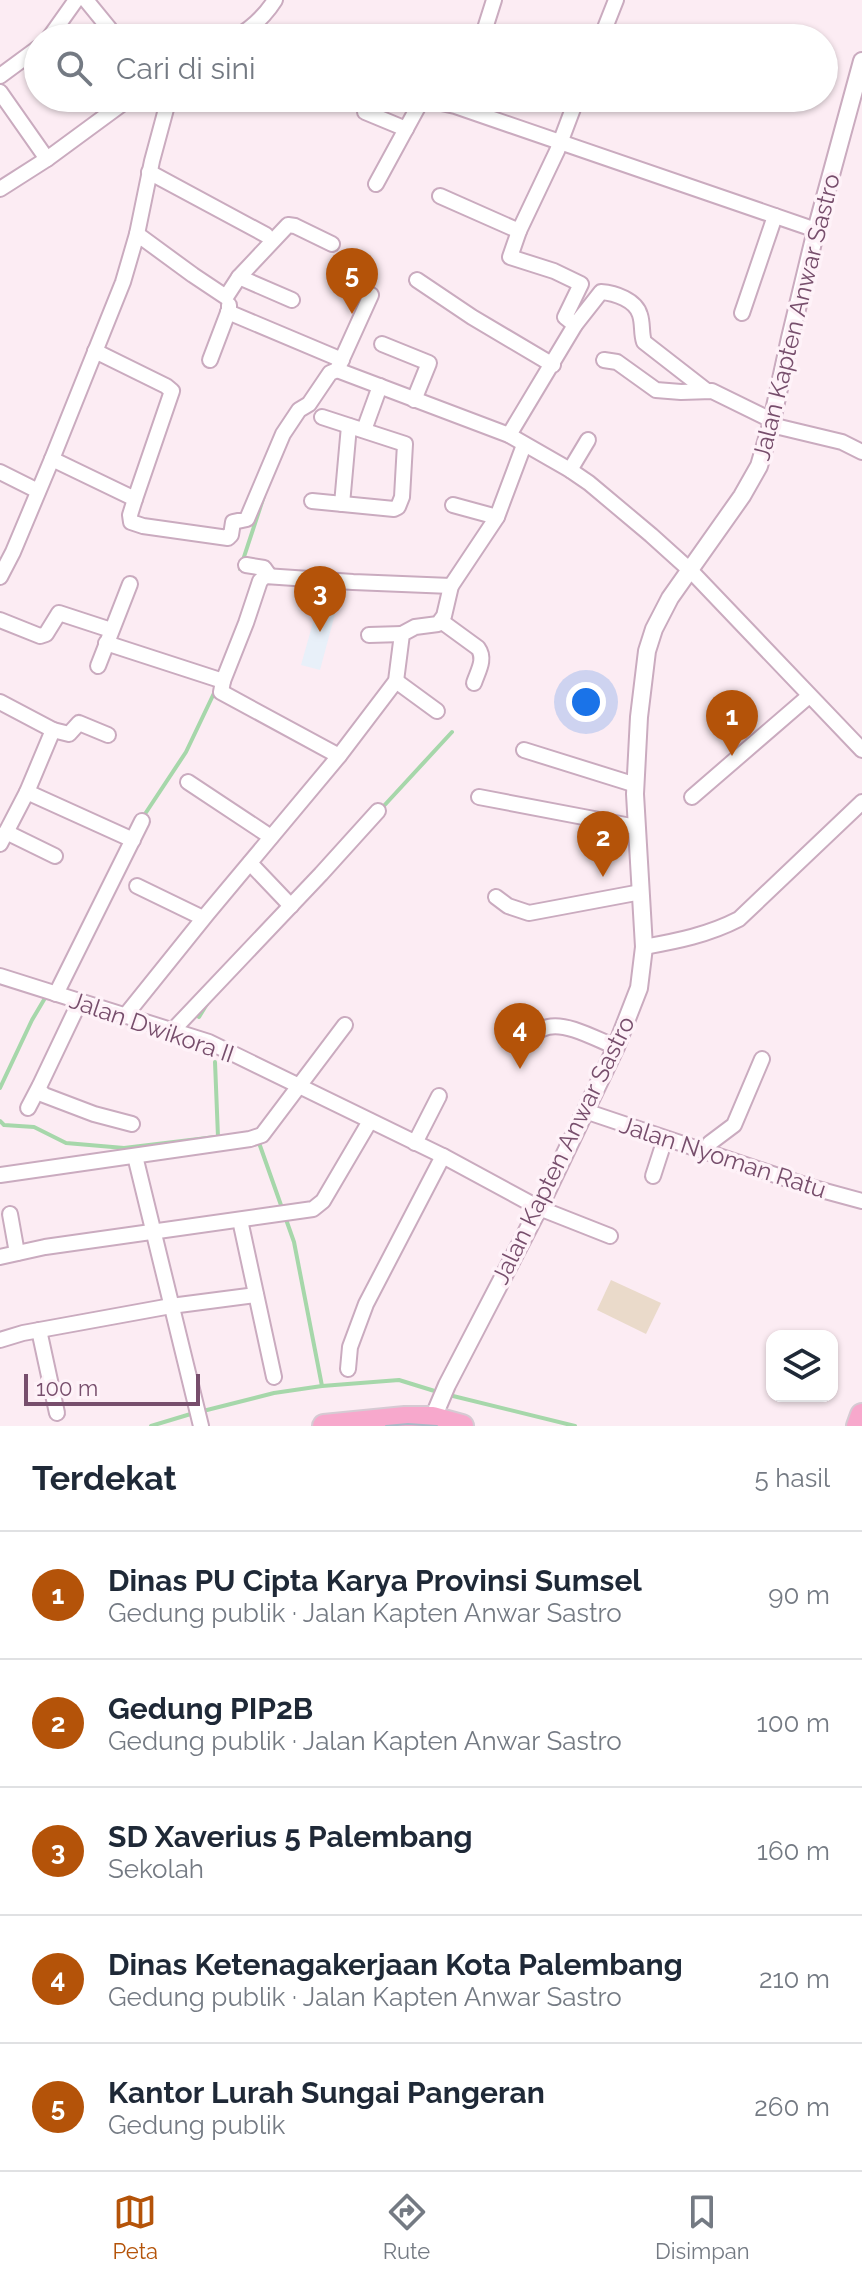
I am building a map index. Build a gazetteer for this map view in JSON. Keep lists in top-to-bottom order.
{
  "streets": {
    "street": ["Jalan Kapten Anwar Sastro", "Jalan Dwikora II", "Jalan Nyoman Ratu"]
  },
  "crossings": [
    ["Jalan Kapten Anwar Sastro", "Jalan Dwikora II"],
    ["Jalan Kapten Anwar Sastro", "Jalan Nyoman Ratu"]
  ],
  "scale_bar": "100 m",
  "page": {
    "search": "Cari di sini",
    "pins": [
      "5",
      "3",
      "1",
      "2",
      "4"
    ],
    "scale": "100 m",
    "heading": ["Terdekat", "5 hasil"],
    "list": [
      {
        "mark": "1",
        "name": "Dinas PU Cipta Karya Provinsi Sumsel",
        "note": "Gedung publik · Jalan Kapten Anwar Sastro",
        "value": "90 m"
      },
      {
        "mark": "2",
        "name": "Gedung PIP2B",
        "note": "Gedung publik · Jalan Kapten Anwar Sastro",
        "value": "100 m"
      },
      {
        "mark": "3",
        "name": "SD Xaverius 5 Palembang",
        "note": "Sekolah",
        "value": "160 m"
      },
      {
        "mark": "4",
        "name": "Dinas Ketenagakerjaan Kota Palembang",
        "note": "Gedung publik · Jalan Kapten Anwar Sastro",
        "value": "210 m"
      },
      {
        "mark": "5",
        "name": "Kantor Lurah Sungai Pangeran",
        "note": "Gedung publik",
        "value": "260 m"
      }
    ],
    "nav": ["Peta", "Rute", "Disimpan"]
  }
}
